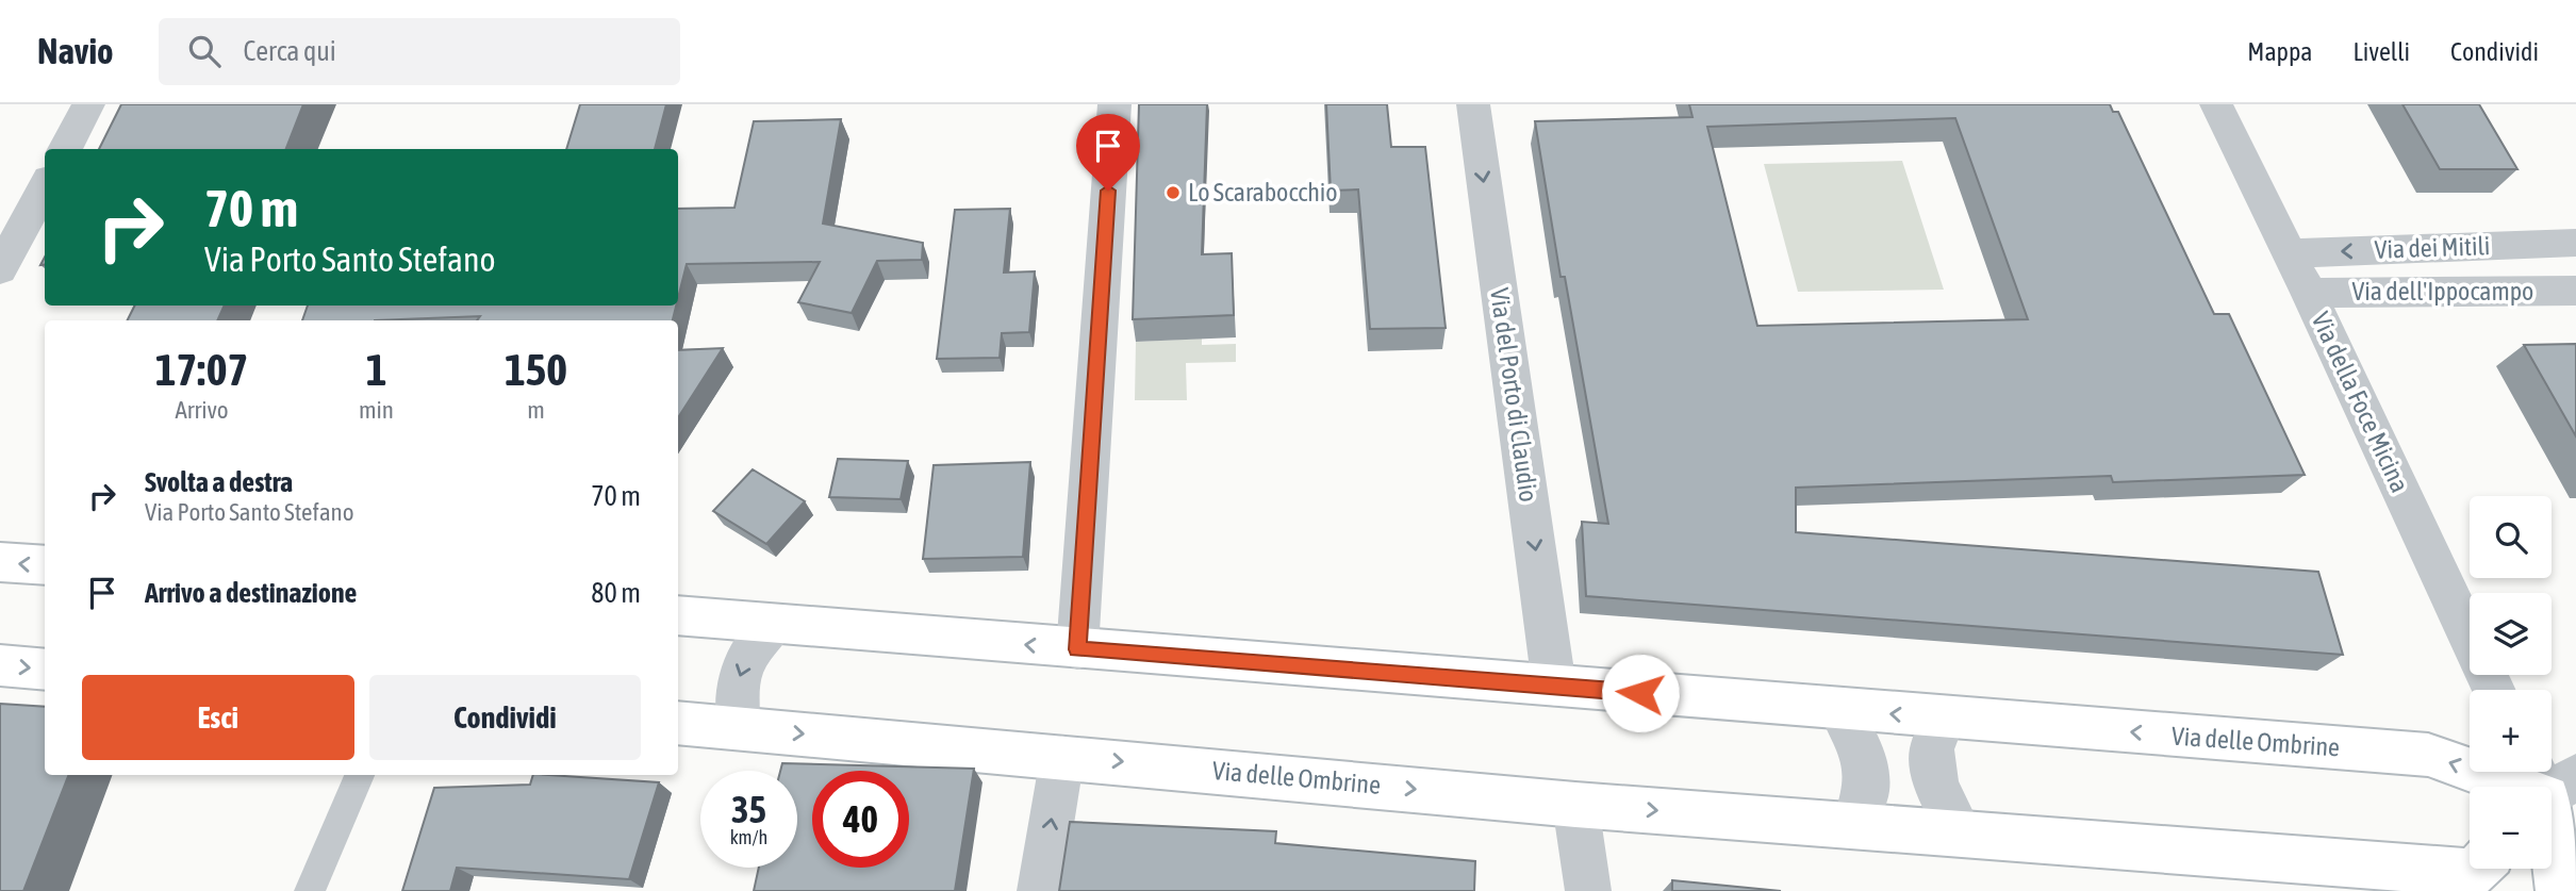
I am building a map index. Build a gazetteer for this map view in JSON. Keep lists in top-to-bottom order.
{
  "streets": {
    "street": [
      "Via dei Mitili",
      "Via dell'Ippocampo",
      "Via del Porto di Claudio",
      "Via della Foce Micina",
      "Via delle Ombrine"
    ]
  },
  "crossings": [
    ["Via dei Mitili", "Via della Foce Micina"],
    ["Via dell'Ippocampo", "Via della Foce Micina"],
    ["Via del Porto di Claudio", "Via delle Ombrine"]
  ],
  "one_way": ["Via dei Mitili", "Via del Porto di Claudio"],
  "places": ["Lo Scarabocchio"],
  "page": {
    "header": "Navio",
    "search": "Cerca qui",
    "nav": ["Mappa", "Livelli", "Condividi"],
    "turn": ["70 m", "Via Porto Santo Stefano"],
    "eta": [
      "17:07",
      "Arrivo",
      "1",
      "min",
      "150",
      "m"
    ],
    "list": [
      {
        "name": "Svolta a destra",
        "note": "Via Porto Santo Stefano",
        "value": "70 m"
      },
      {
        "name": "Arrivo a destinazione",
        "value": "80 m"
      }
    ],
    "map_buttons": ["+", "−"],
    "buttons": ["Esci", "Condividi"],
    "speed": "35 km/h",
    "limit": "40"
  }
}
